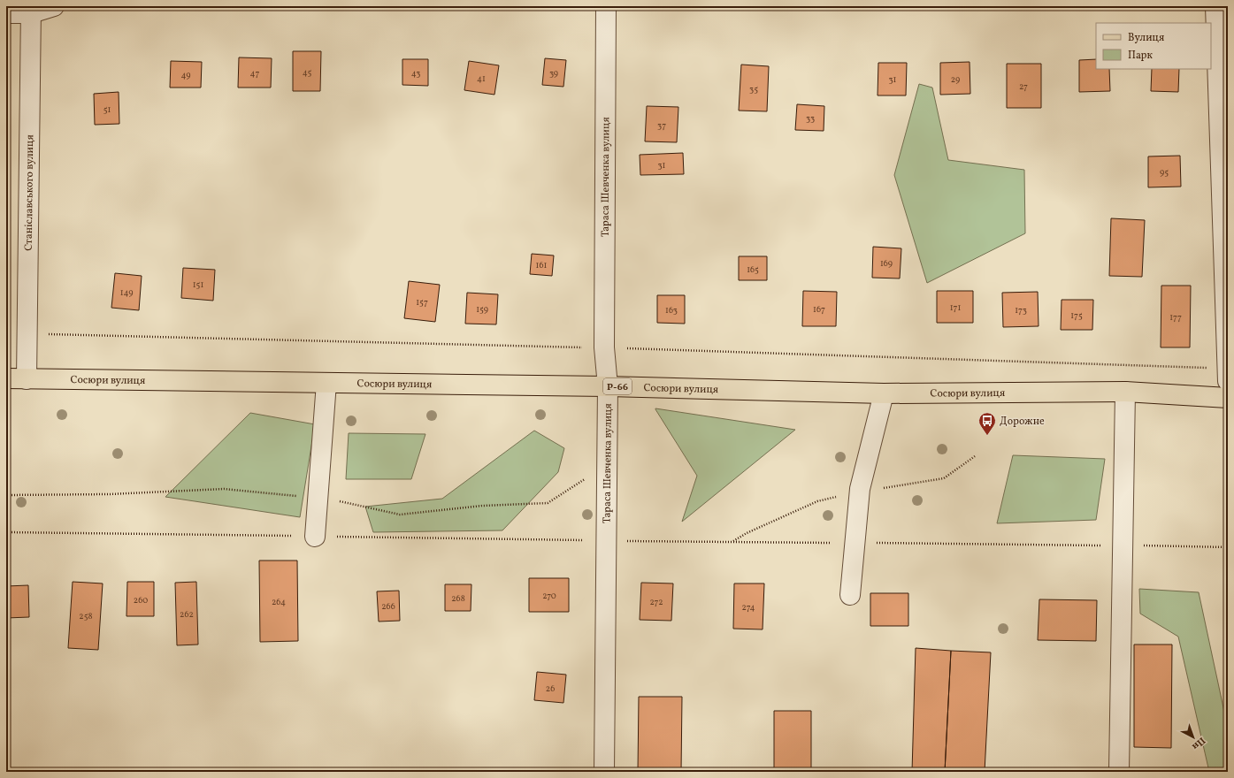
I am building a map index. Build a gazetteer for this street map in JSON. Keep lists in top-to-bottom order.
{
  "streets": {
    "main road": ["Сосюри вулиця", "Р-66"],
    "street": ["Тараса Шевченка вулиця", "Станіславського вулиця"]
  },
  "crossings": [
    ["Тараса Шевченка вулиця", "Сосюри вулиця"],
    ["Станіславського вулиця", "Сосюри вулиця"]
  ],
  "places": {
    "bus stop": ["Дорожне"]
  },
  "house_numbers": [
    "45",
    "47",
    "43",
    "39",
    "49",
    "41",
    "31",
    "29",
    "27",
    "35",
    "51",
    "33",
    "37",
    "31",
    "95",
    "169",
    "161",
    "165",
    "151",
    "149",
    "157",
    "171",
    "159",
    "167",
    "163",
    "173",
    "175",
    "177",
    "270",
    "268",
    "260",
    "264",
    "272",
    "266",
    "274",
    "262",
    "258",
    "26"
  ],
  "legend": ["Вулиця", "Парк"],
  "north": "bottom right"
}
